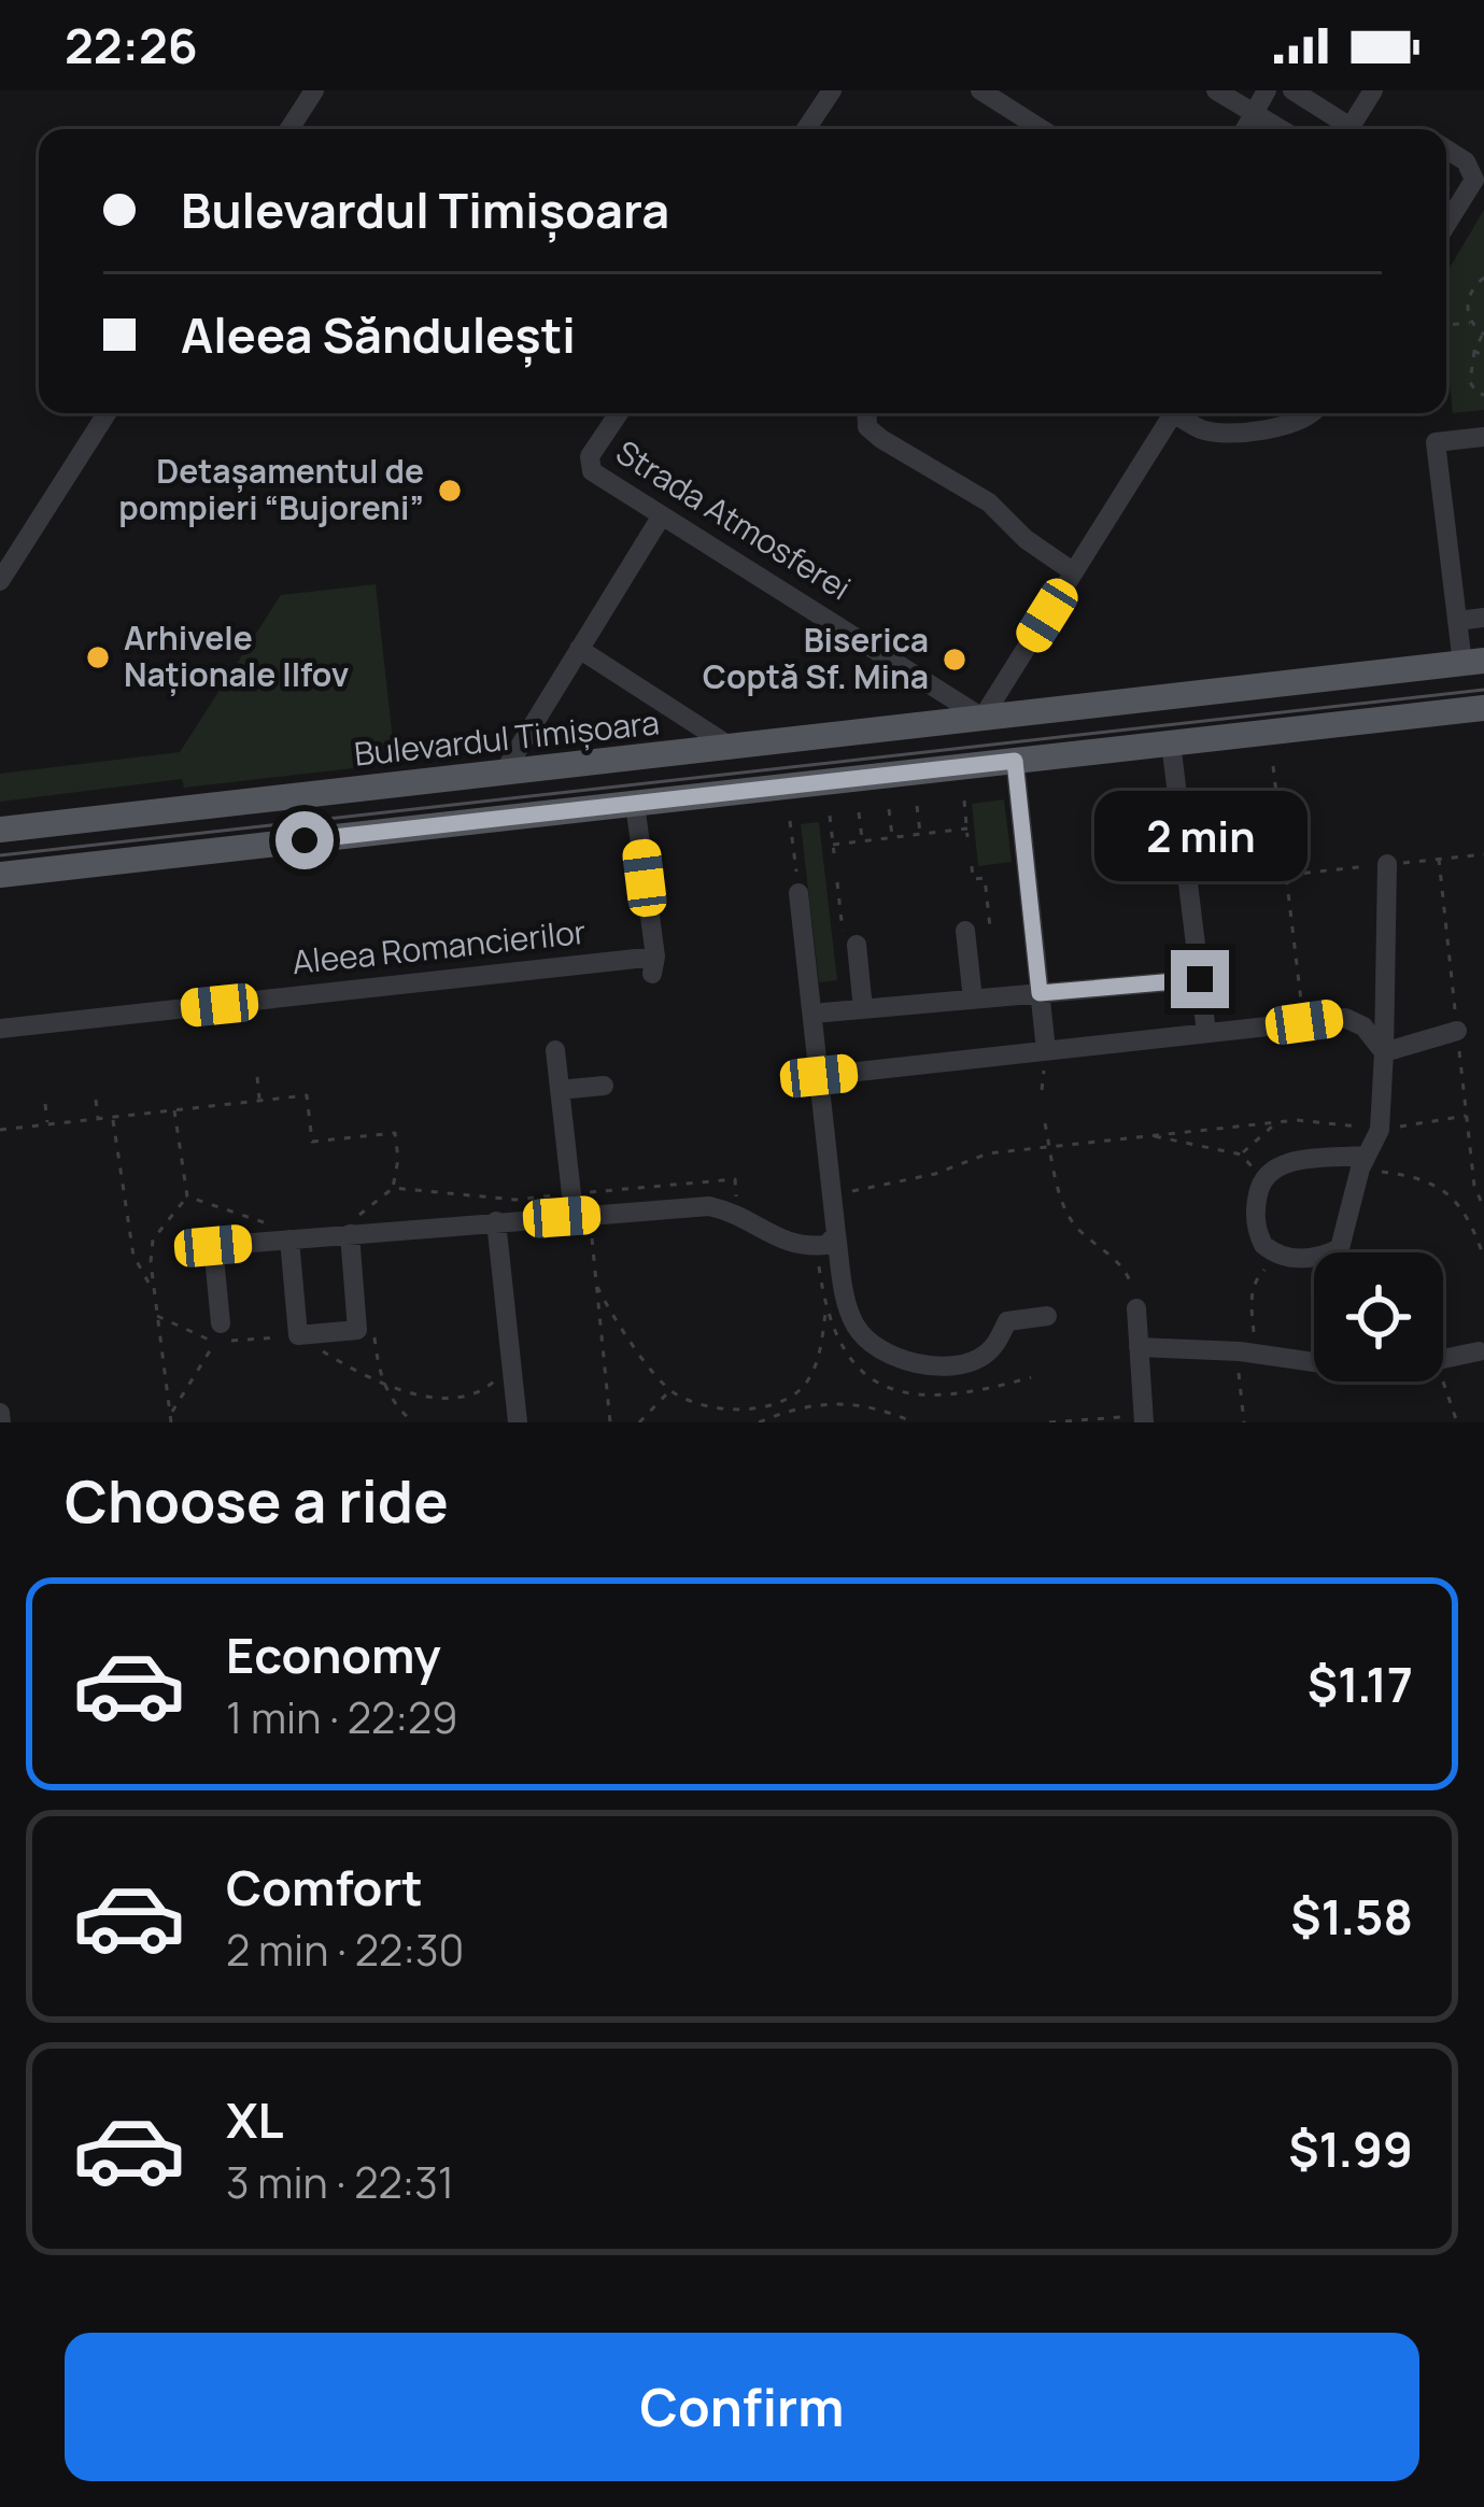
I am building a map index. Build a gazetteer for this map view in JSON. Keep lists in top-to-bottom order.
{
  "streets": {
    "main road": ["Bulevardul Timișoara"],
    "street": ["Strada Atmosferei", "Aleea Romancierilor"]
  },
  "crossings": [
    ["Strada Atmosferei", "Bulevardul Timișoara"]
  ],
  "places": ["Detașamentul de pompieri “Bujoreni”", "Arhivele Naționale Ilfov", "Biserica Coptă Sf. Mina"],
  "page": {
    "status": "22:26",
    "banner": ["Bulevardul Timișoara", "Aleea Săndulești"],
    "bubble": "2 min",
    "heading": "Choose a ride",
    "list": [
      {
        "name": "Economy",
        "note": "1 min · 22:29",
        "value": "$1.17"
      },
      {
        "name": "Comfort",
        "note": "2 min · 22:30",
        "value": "$1.58"
      },
      {
        "name": "XL",
        "note": "3 min · 22:31",
        "value": "$1.99"
      }
    ],
    "buttons": "Confirm"
  }
}
